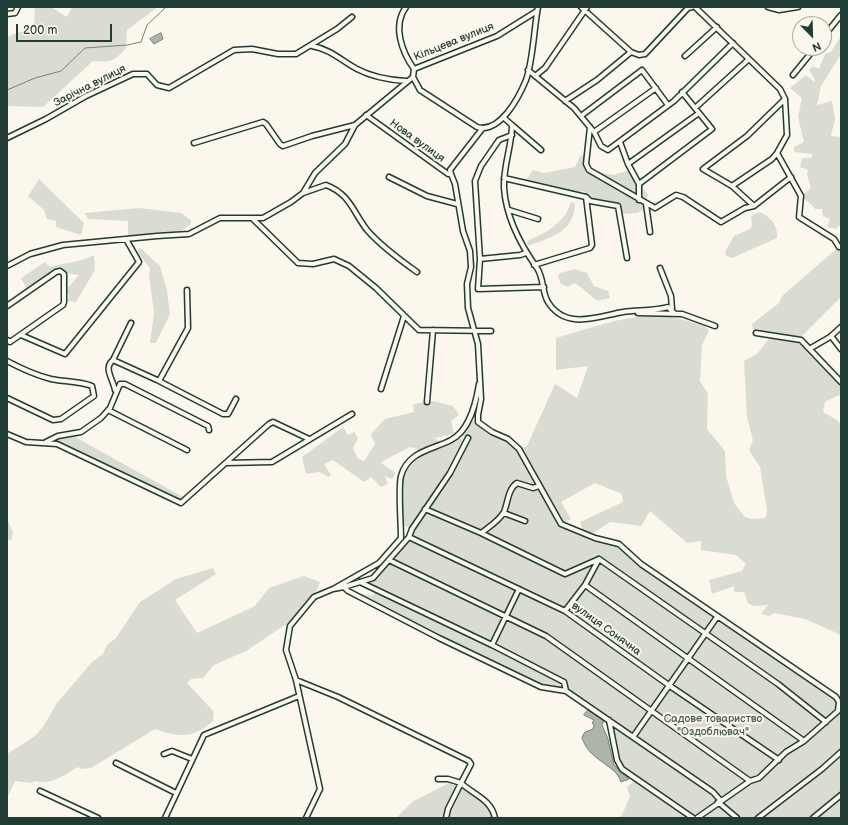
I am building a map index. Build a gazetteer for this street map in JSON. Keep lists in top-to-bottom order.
{
  "streets": {
    "street": [
      "Кільцева вулиця",
      "Зарічна вулиця",
      "Нова вулиця",
      "вулиця Сонячна"
    ]
  },
  "parks": ["Садове товариство \"Оздоблювач\""],
  "scale_bar": "200 m",
  "north": "bottom right"
}
